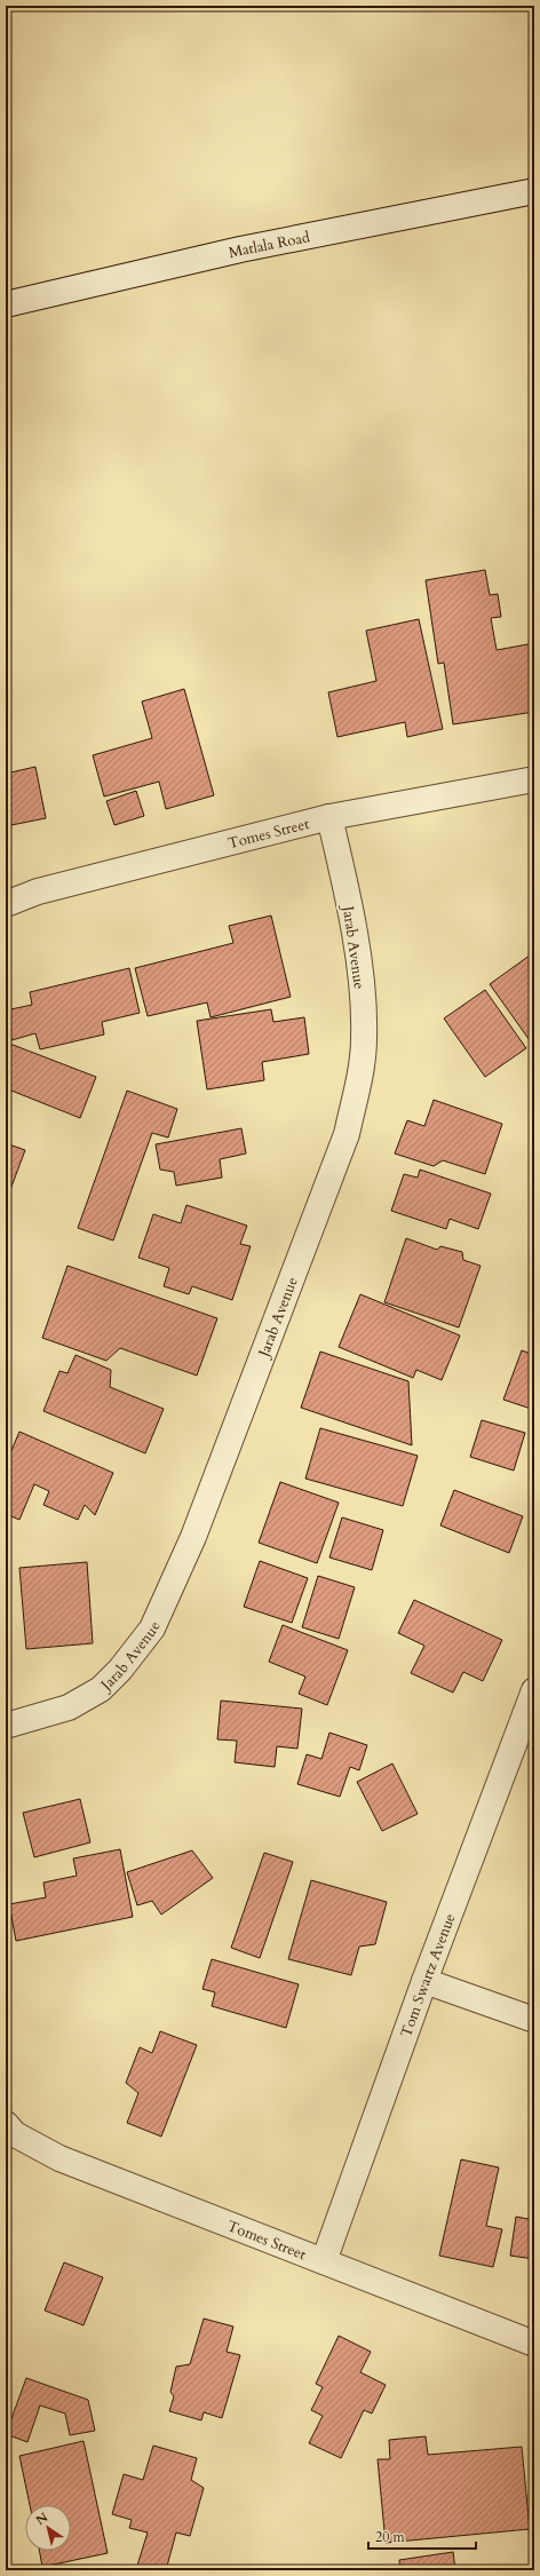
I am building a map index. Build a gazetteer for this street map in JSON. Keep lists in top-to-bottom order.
{
  "streets": {
    "street": [
      "Matlala Road",
      "Tomes Street",
      "Jarab Avenue",
      "Tom Swartz Avenue"
    ]
  },
  "crossings": [
    ["Tomes Street", "Jarab Avenue"],
    ["Tomes Street", "Tom Swartz Avenue"]
  ],
  "scale_bar": "20 m",
  "north": "top left"
}
